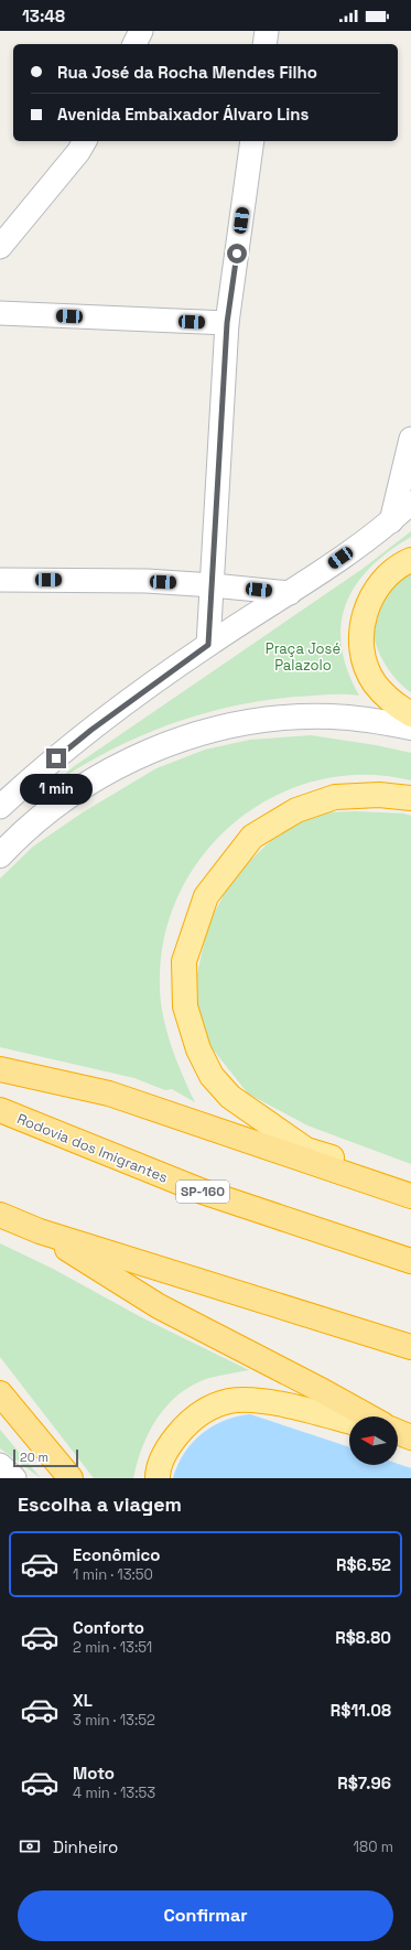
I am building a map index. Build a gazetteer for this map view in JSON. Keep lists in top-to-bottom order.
{
  "streets": {
    "highway": ["Rodovia dos Imigrantes", "SP-160"]
  },
  "parks": ["Praça José Palazolo"],
  "scale_bar": "20 m",
  "north": "left",
  "page": {
    "status": "13:48",
    "banner": ["Rua José da Rocha Mendes Filho", "Avenida Embaixador Álvaro Lins"],
    "bubble": "1 min",
    "scale": "20 m",
    "heading": "Escolha a viagem",
    "list": [
      {
        "name": "Econômico",
        "note": "1 min · 13:50",
        "value": "R$6.52"
      },
      {
        "name": "Conforto",
        "note": "2 min · 13:51",
        "value": "R$8.80"
      },
      {
        "name": "XL",
        "note": "3 min · 13:52",
        "value": "R$11.08"
      },
      {
        "name": "Moto",
        "note": "4 min · 13:53",
        "value": "R$7.96"
      }
    ],
    "pay": ["Dinheiro", "180 m"],
    "buttons": "Confirmar"
  }
}
